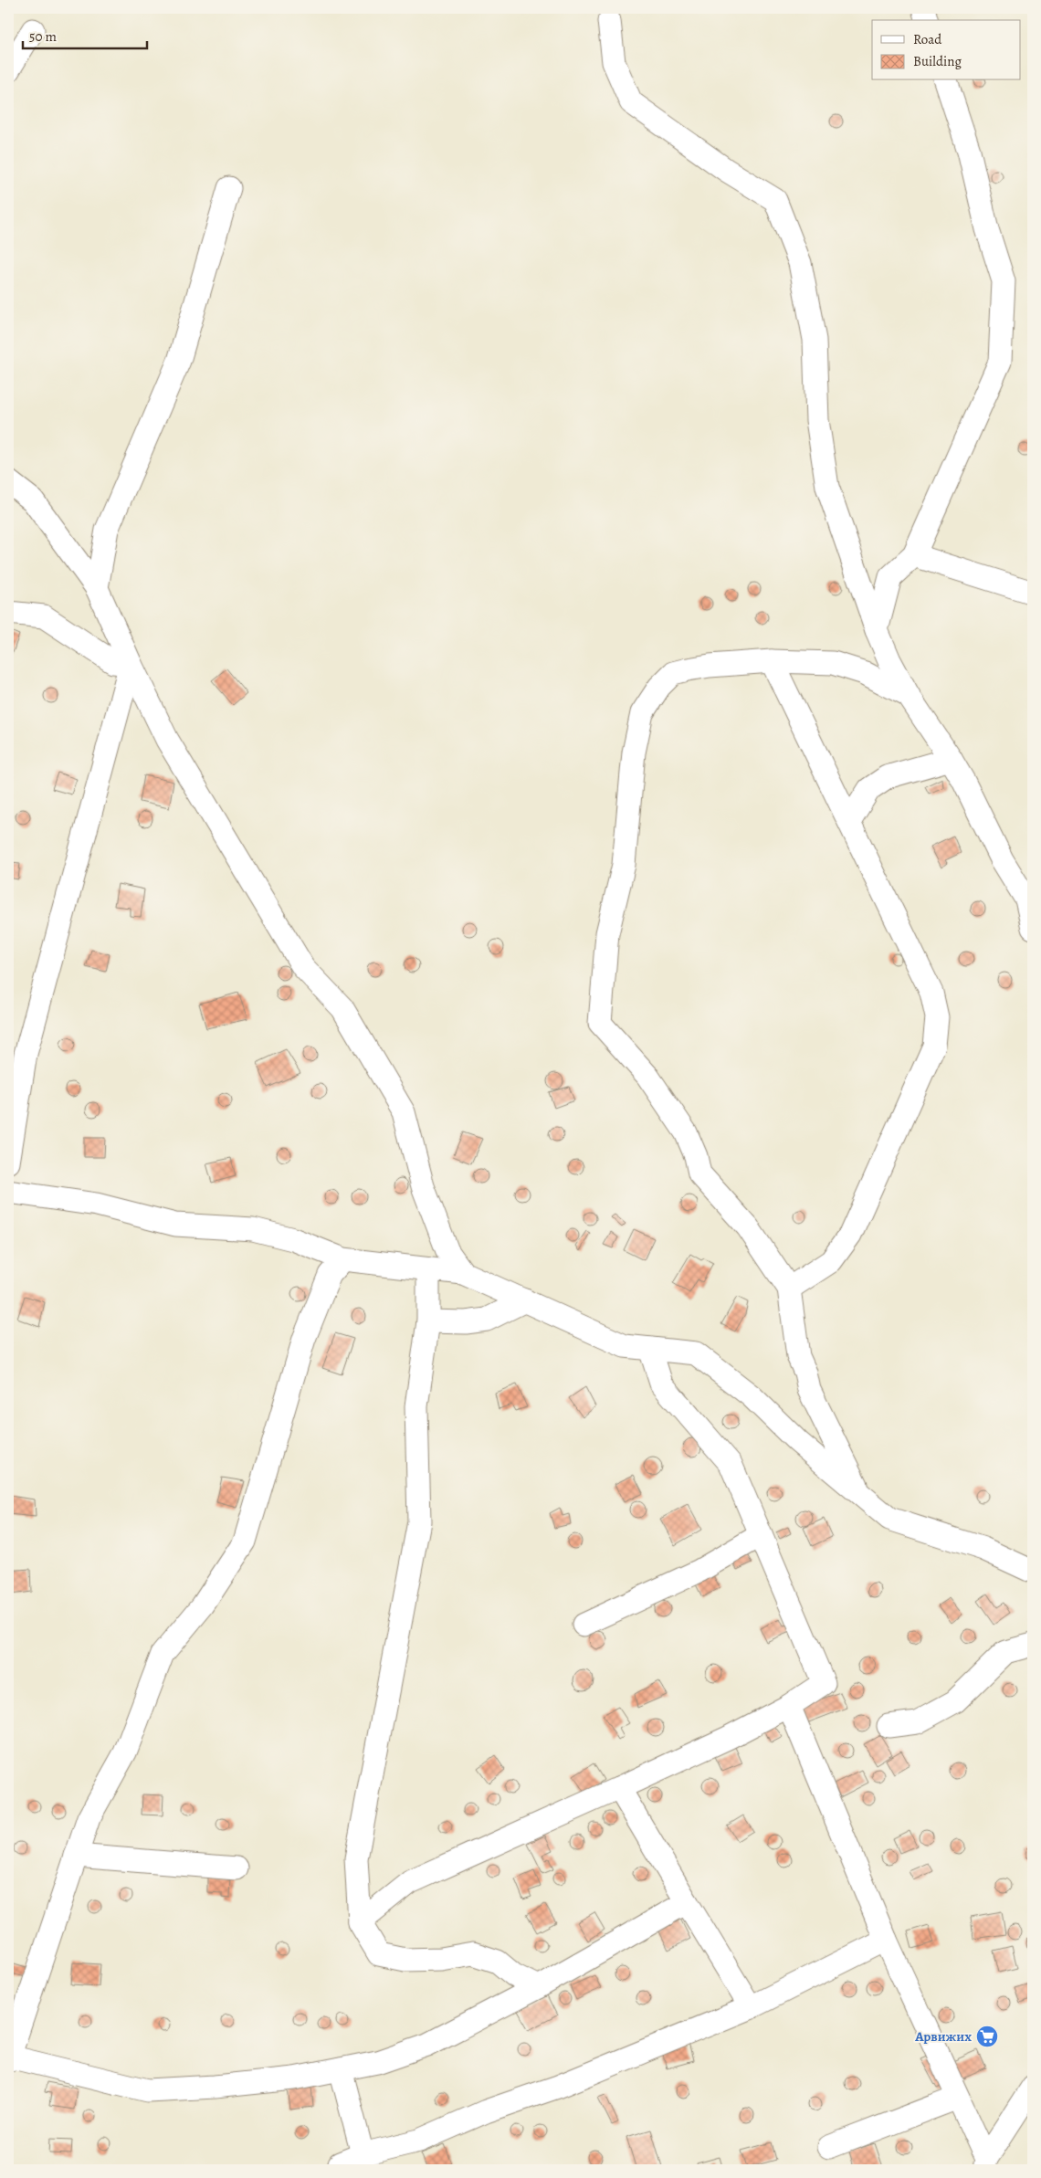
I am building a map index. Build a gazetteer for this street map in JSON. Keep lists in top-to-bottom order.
{
  "places": {
    "supermarket": ["Арвижих"]
  },
  "legend": ["Road", "Building"],
  "scale_bar": "50 m"
}
